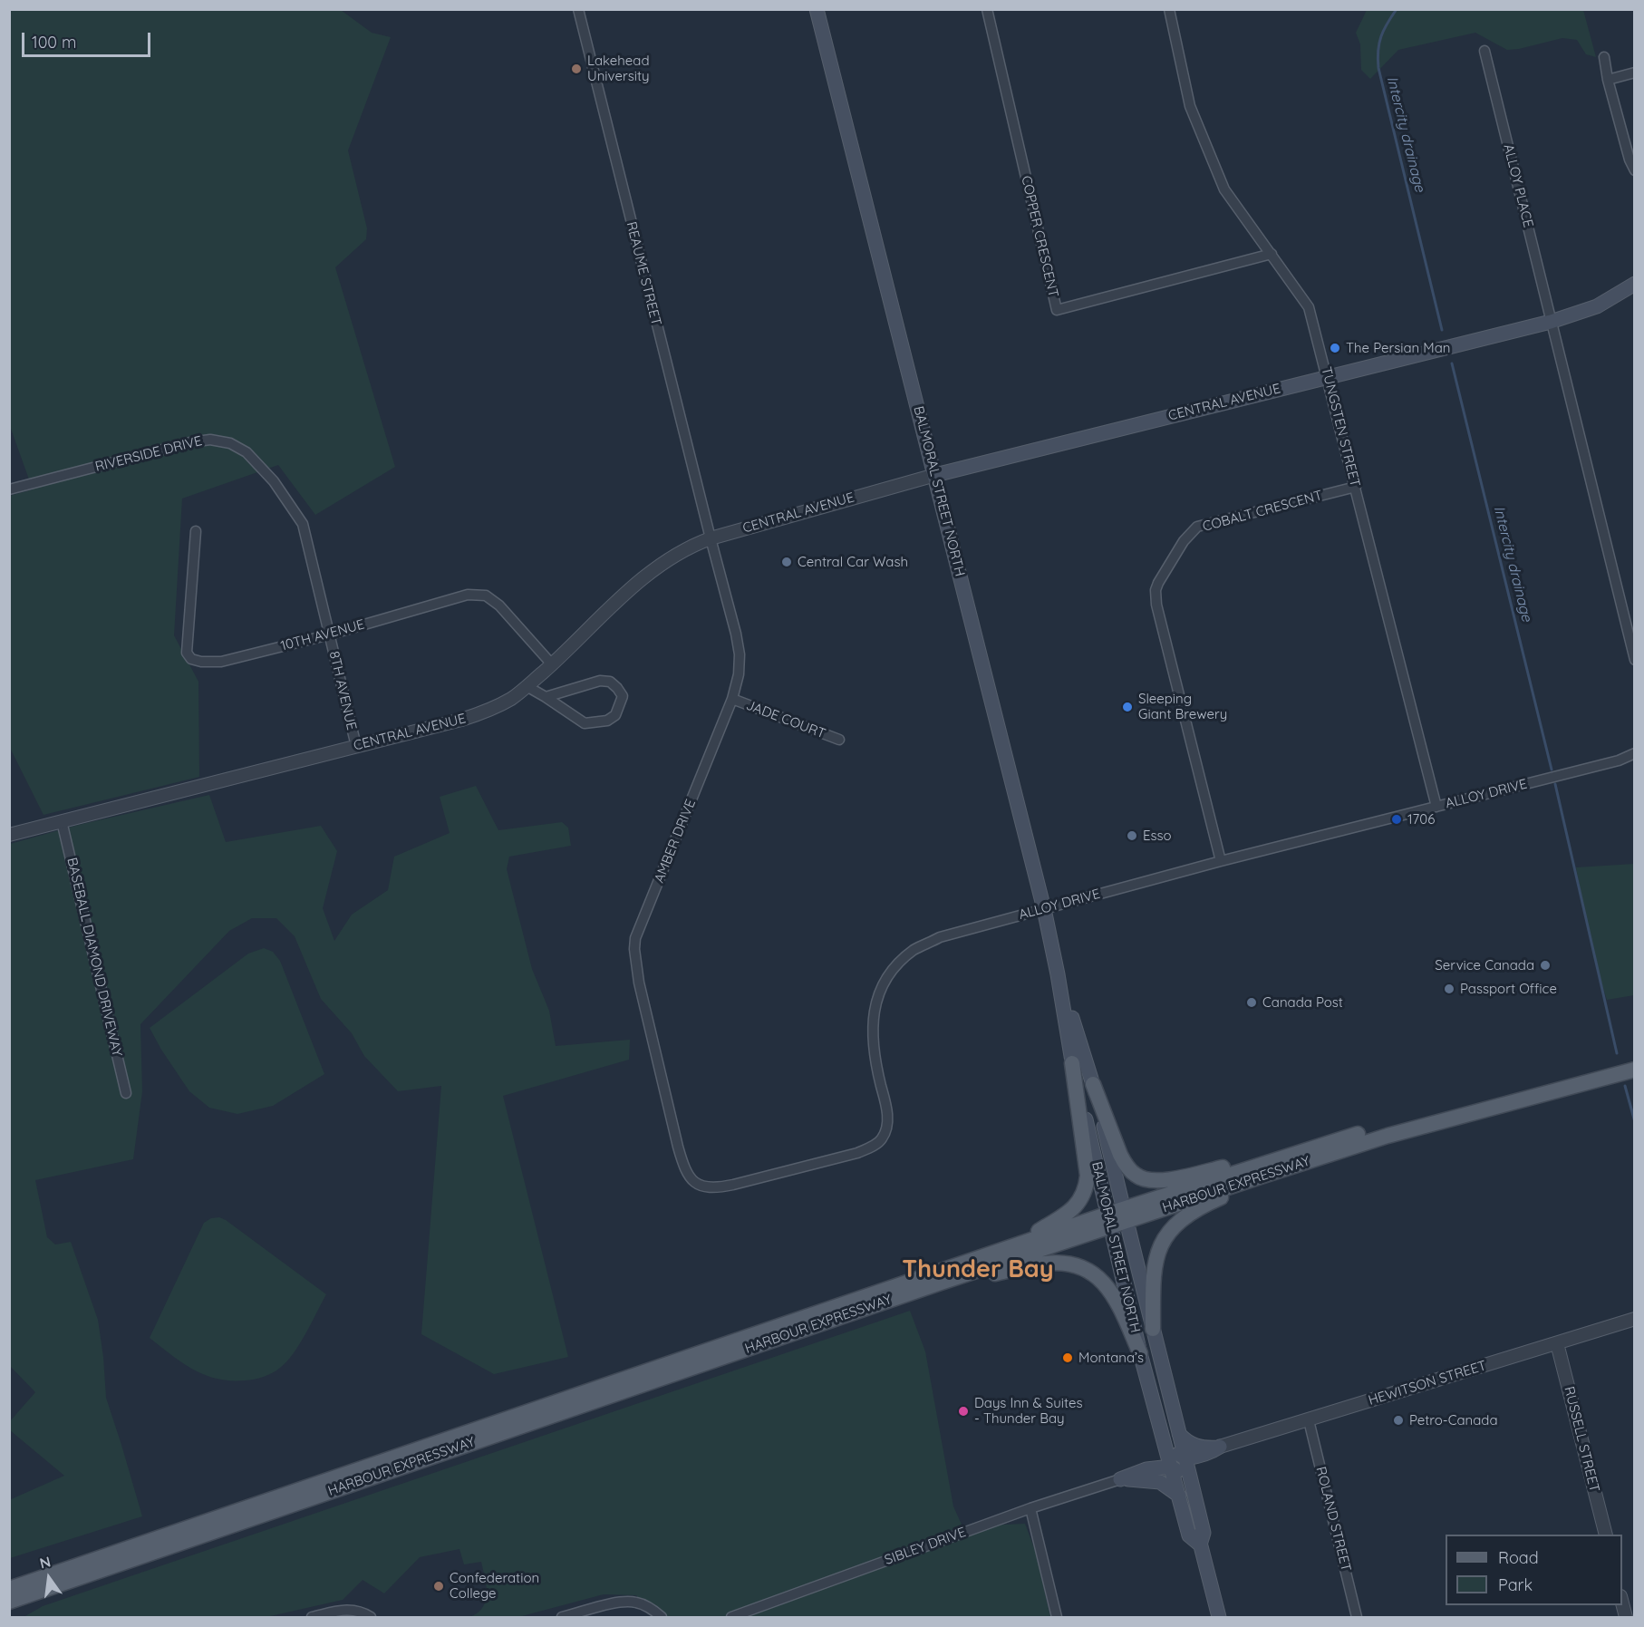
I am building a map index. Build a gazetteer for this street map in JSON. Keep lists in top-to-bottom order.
{
  "streets": {
    "main road": ["CENTRAL AVENUE", "BALMORAL STREET NORTH", "HARBOUR EXPRESSWAY"],
    "street": [
      "ALLOY PLACE",
      "COPPER CRESCENT",
      "REAUME STREET",
      "TUNGSTEN STREET",
      "RIVERSIDE DRIVE",
      "COBALT CRESCENT",
      "10TH AVENUE",
      "8TH AVENUE",
      "JADE COURT",
      "ALLOY DRIVE",
      "AMBER DRIVE",
      "BASEBALL DIAMOND DRIVEWAY",
      "HEWITSON STREET",
      "RUSSELL STREET",
      "ROLAND STREET",
      "SIBLEY DRIVE"
    ]
  },
  "crossings": [
    ["ALLOY PLACE", "CENTRAL AVENUE"],
    ["COPPER CRESCENT", "TUNGSTEN STREET"],
    ["REAUME STREET", "CENTRAL AVENUE"],
    ["REAUME STREET", "AMBER DRIVE"],
    ["CENTRAL AVENUE", "TUNGSTEN STREET"],
    ["CENTRAL AVENUE", "BALMORAL STREET NORTH"],
    ["CENTRAL AVENUE", "10TH AVENUE"],
    ["CENTRAL AVENUE", "8TH AVENUE"],
    ["CENTRAL AVENUE", "AMBER DRIVE"],
    ["CENTRAL AVENUE", "BASEBALL DIAMOND DRIVEWAY"],
    ["TUNGSTEN STREET", "COBALT CRESCENT"],
    ["TUNGSTEN STREET", "ALLOY DRIVE"],
    ["RIVERSIDE DRIVE", "10TH AVENUE"],
    ["RIVERSIDE DRIVE", "8TH AVENUE"],
    ["BALMORAL STREET NORTH", "ALLOY DRIVE"],
    ["BALMORAL STREET NORTH", "HARBOUR EXPRESSWAY"],
    ["COBALT CRESCENT", "ALLOY DRIVE"],
    ["10TH AVENUE", "8TH AVENUE"],
    ["JADE COURT", "AMBER DRIVE"],
    ["ALLOY DRIVE", "AMBER DRIVE"],
    ["HEWITSON STREET", "RUSSELL STREET"],
    ["HEWITSON STREET", "ROLAND STREET"]
  ],
  "districts": ["Thunder Bay"],
  "water": ["Intercity drainage"],
  "places": [
    "Lakehead University",
    "The Persian Man",
    "Central Car Wash",
    "Sleeping Giant Brewery",
    "1706",
    "Esso",
    "Service Canada",
    "Passport Office",
    "Canada Post",
    "Montana’s",
    "Days Inn & Suites - Thunder Bay",
    "Petro-Canada",
    "Confederation College"
  ],
  "legend": ["Road", "Park"],
  "scale_bar": "100 m",
  "north": "top"
}
